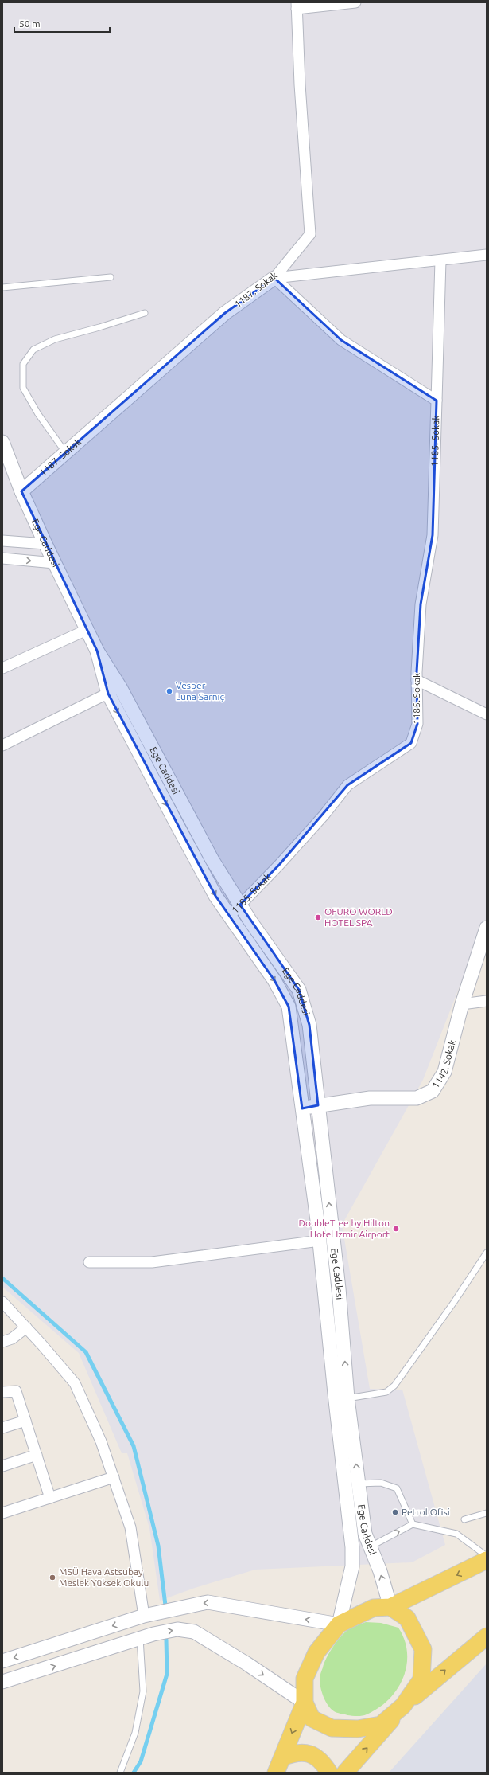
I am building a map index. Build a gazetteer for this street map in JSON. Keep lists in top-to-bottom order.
{
  "streets": {
    "street": [
      "1187. Sokak",
      "1185. Sokak",
      "Ege Caddesi",
      "1142. Sokak"
    ]
  },
  "crossings": [
    ["1187. Sokak", "Ege Caddesi"],
    ["1185. Sokak", "Ege Caddesi"],
    ["Ege Caddesi", "1142. Sokak"]
  ],
  "places": [
    "Vesper Luna Sarnıç",
    "OFURO WORLD HOTEL SPA",
    "DoubleTree by Hilton Hotel Izmir Airport",
    "Petrol Ofisi",
    "MSÜ Hava Astsubay Meslek Yüksek Okulu"
  ],
  "scale_bar": "50 m"
}
